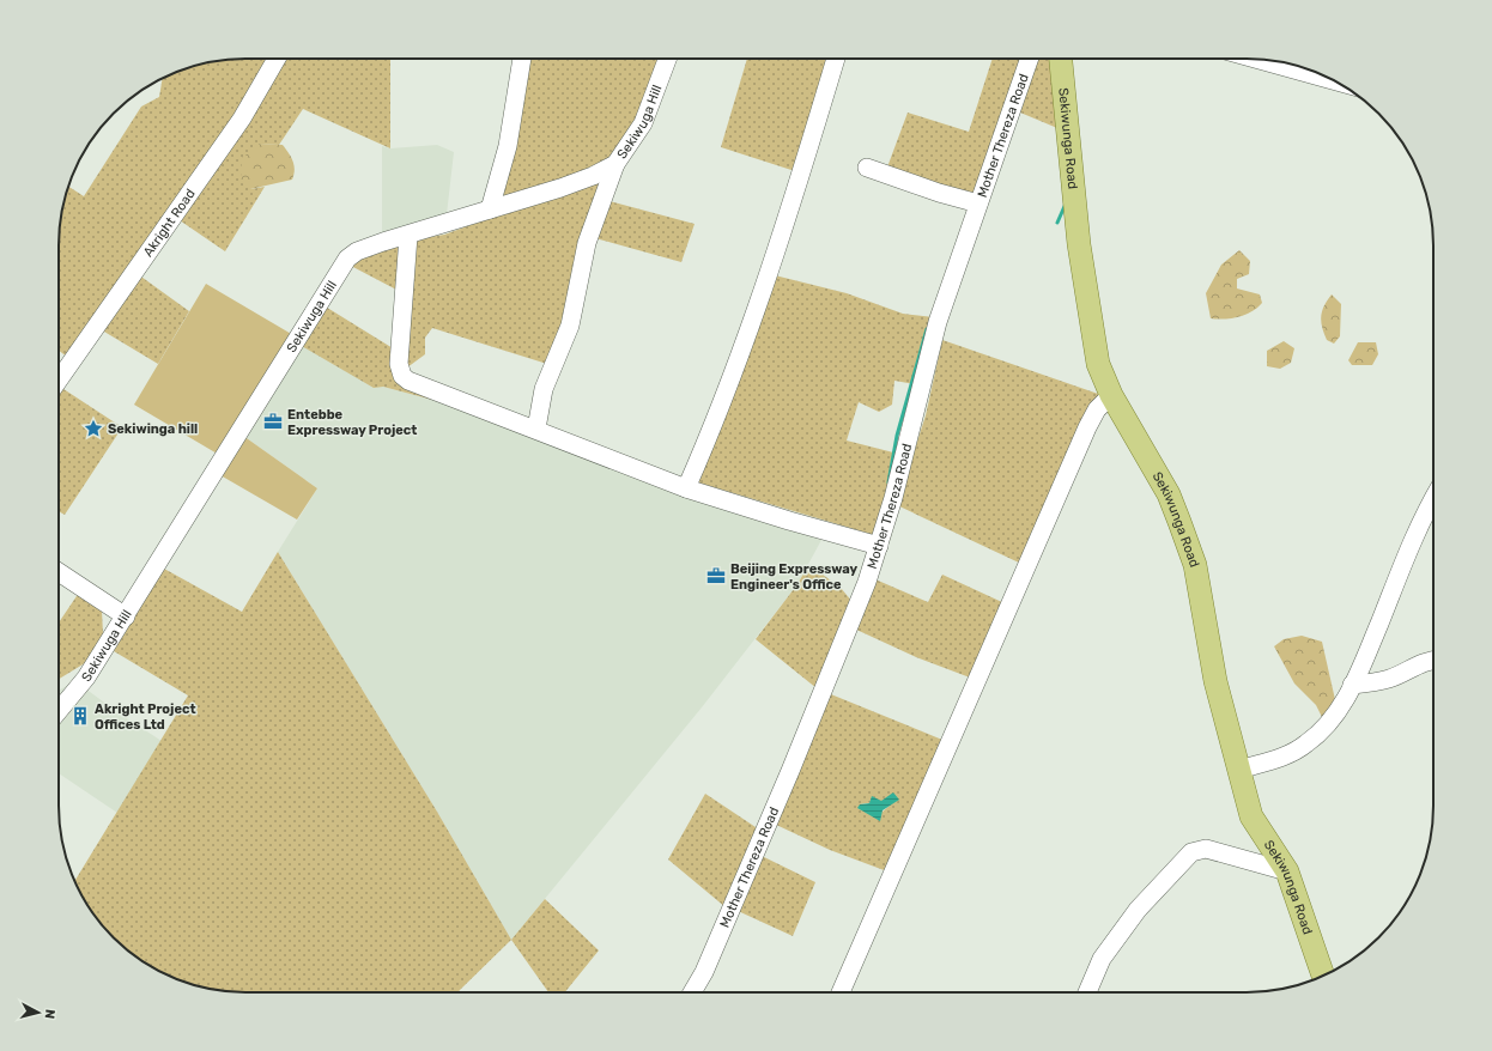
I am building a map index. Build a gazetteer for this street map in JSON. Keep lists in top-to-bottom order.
{
  "streets": {
    "main road": ["Sekiwunga Road"],
    "street": ["Sekiwuga Hill", "Mother Thereza Road", "Akright Road"]
  },
  "places": {
    "office": ["Entebbe Expressway Project", "Beijing Expressway Engineer's Office"],
    "place": ["Sekiwinga hill"],
    "building": ["Akright Project Offices Ltd"]
  },
  "north": "right"
}
